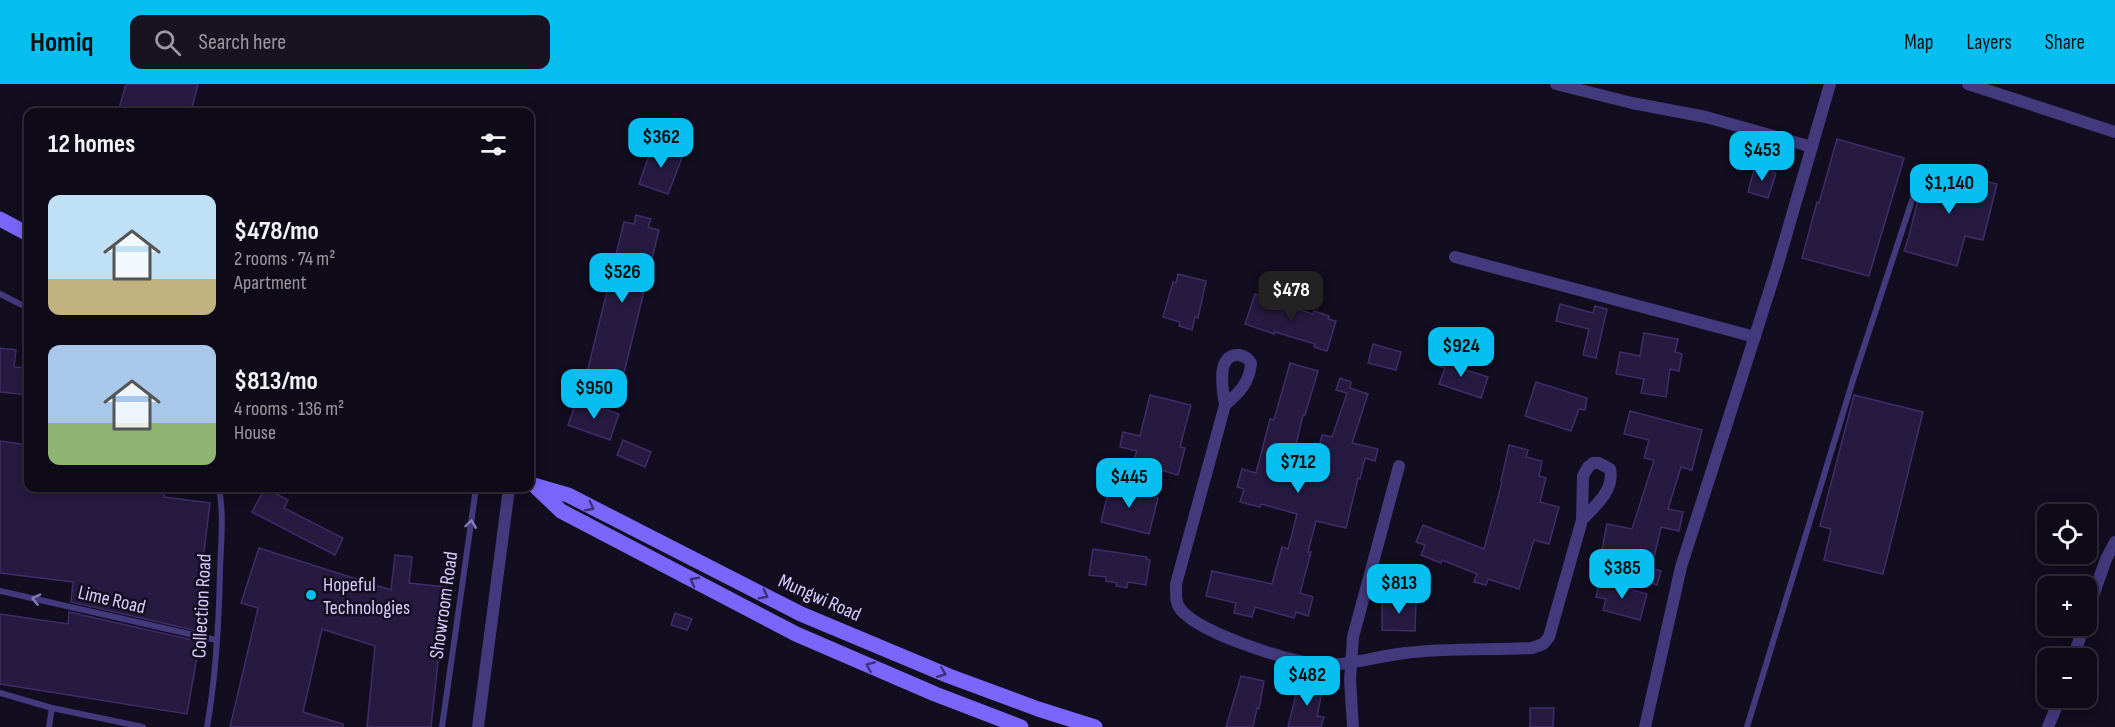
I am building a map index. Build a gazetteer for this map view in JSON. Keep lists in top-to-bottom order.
{
  "streets": {
    "main road": ["Mungwi Road"],
    "lane": ["Lime Road", "Showroom Road", "Collection Road"]
  },
  "crossings": [
    ["Lime Road", "Collection Road"]
  ],
  "one_way": ["Lime Road", "Showroom Road"],
  "places": ["Hopeful Technologies"],
  "page": {
    "header": "Homiq",
    "search": "Search here",
    "nav": ["Map", "Layers", "Share"],
    "heading": "12 homes",
    "price": [
      "$362",
      "$453",
      "$1,140",
      "$526",
      "$478",
      "$924",
      "$950",
      "$712",
      "$445",
      "$385",
      "$813",
      "$482"
    ],
    "list": [
      {
        "name": "$478/mo",
        "note": "2 rooms · 74 m² · Apartment"
      },
      {
        "name": "$813/mo",
        "note": "4 rooms · 136 m² · House"
      }
    ],
    "map_buttons": ["+", "−"]
  }
}
